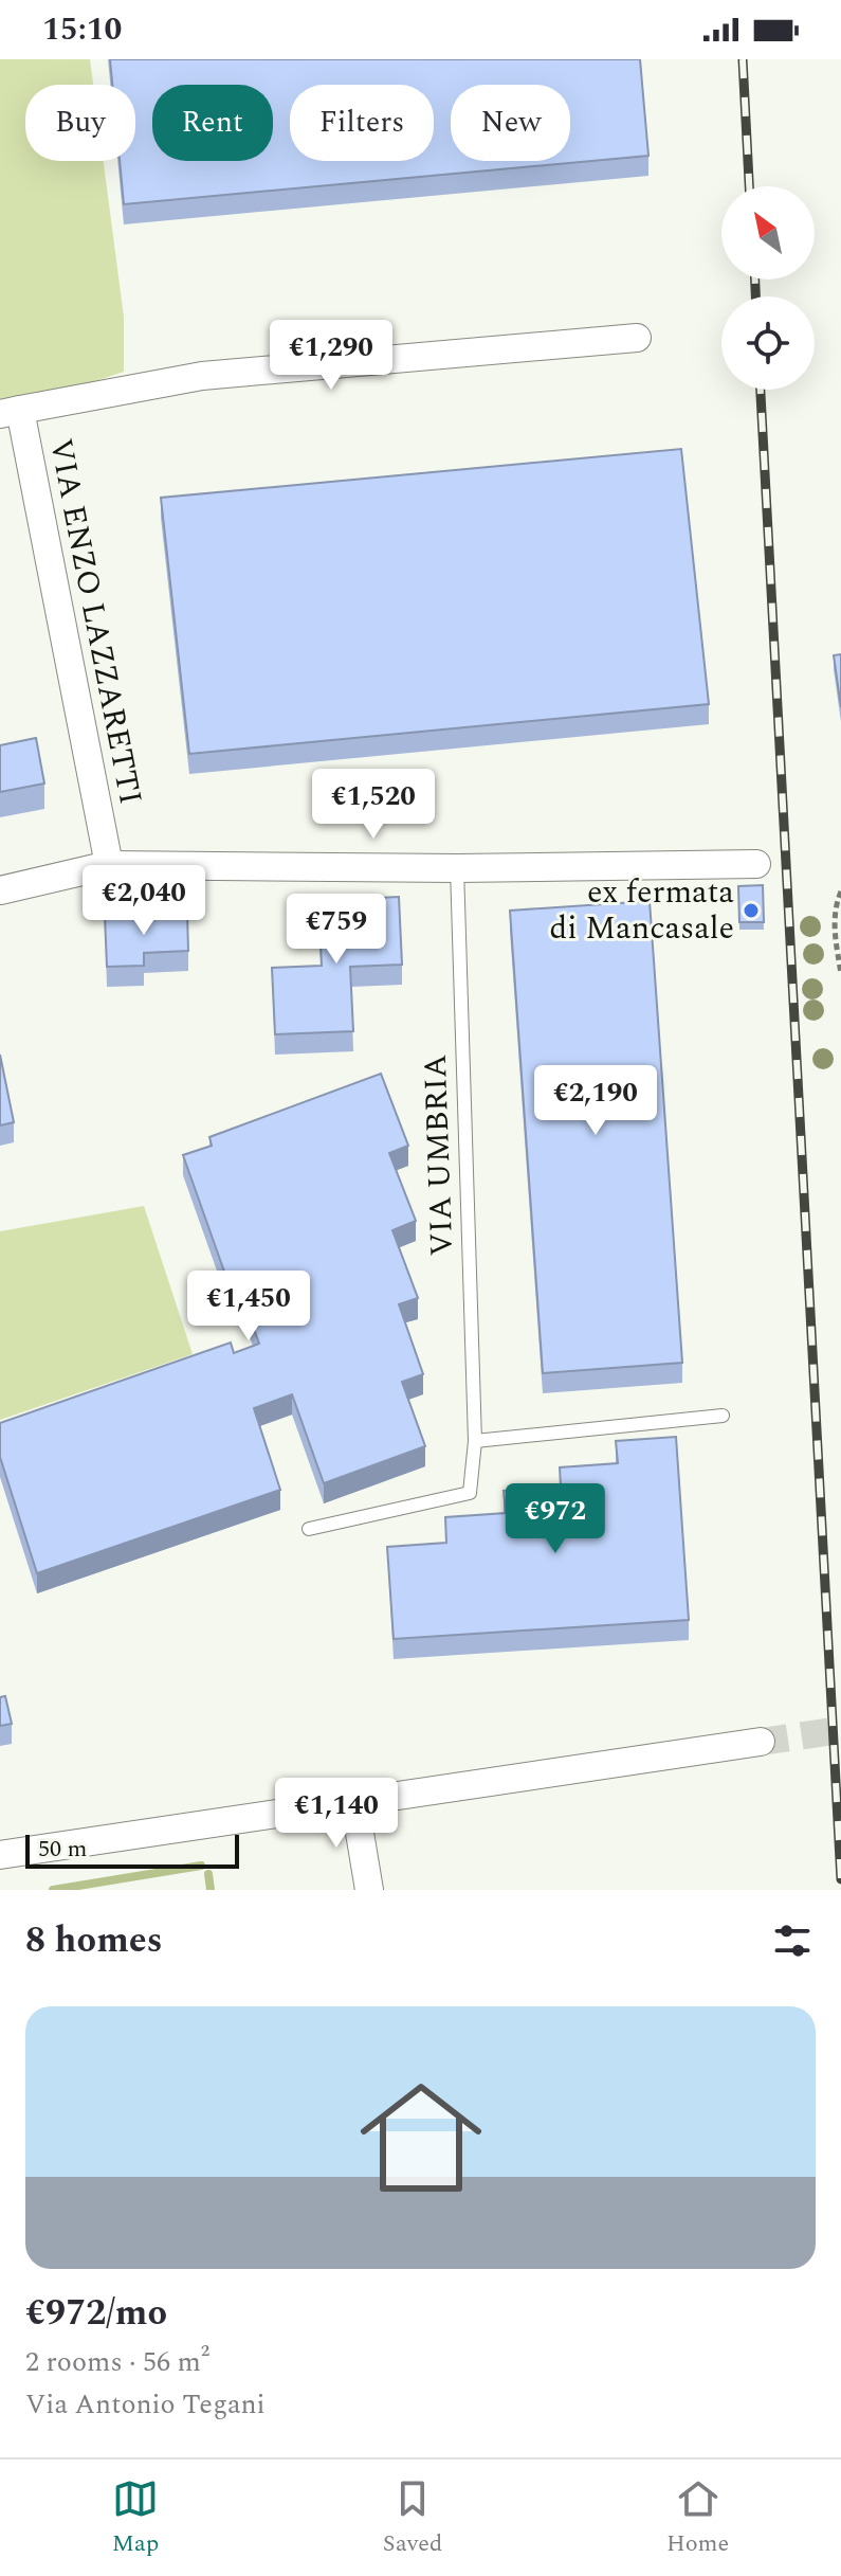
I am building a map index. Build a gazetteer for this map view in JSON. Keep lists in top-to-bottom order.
{
  "streets": {
    "street": ["VIA ENZO LAZZARETTI"],
    "lane": ["VIA UMBRIA"]
  },
  "places": ["ex fermata di Mancasale"],
  "scale_bar": "50 m",
  "north": "top left",
  "page": {
    "status": "15:10",
    "chip": [
      "Buy",
      "Rent",
      "Filters",
      "New"
    ],
    "price": [
      "€1,290",
      "€1,520",
      "€2,040",
      "€759",
      "€2,190",
      "€1,450",
      "€972",
      "€1,140"
    ],
    "scale": "50 m",
    "heading": "8 homes",
    "list": [
      {
        "name": "€972/mo",
        "note": "2 rooms · 56 m² · Via Antonio Tegani"
      }
    ],
    "tabs": ["Map", "Saved", "Home"]
  }
}
